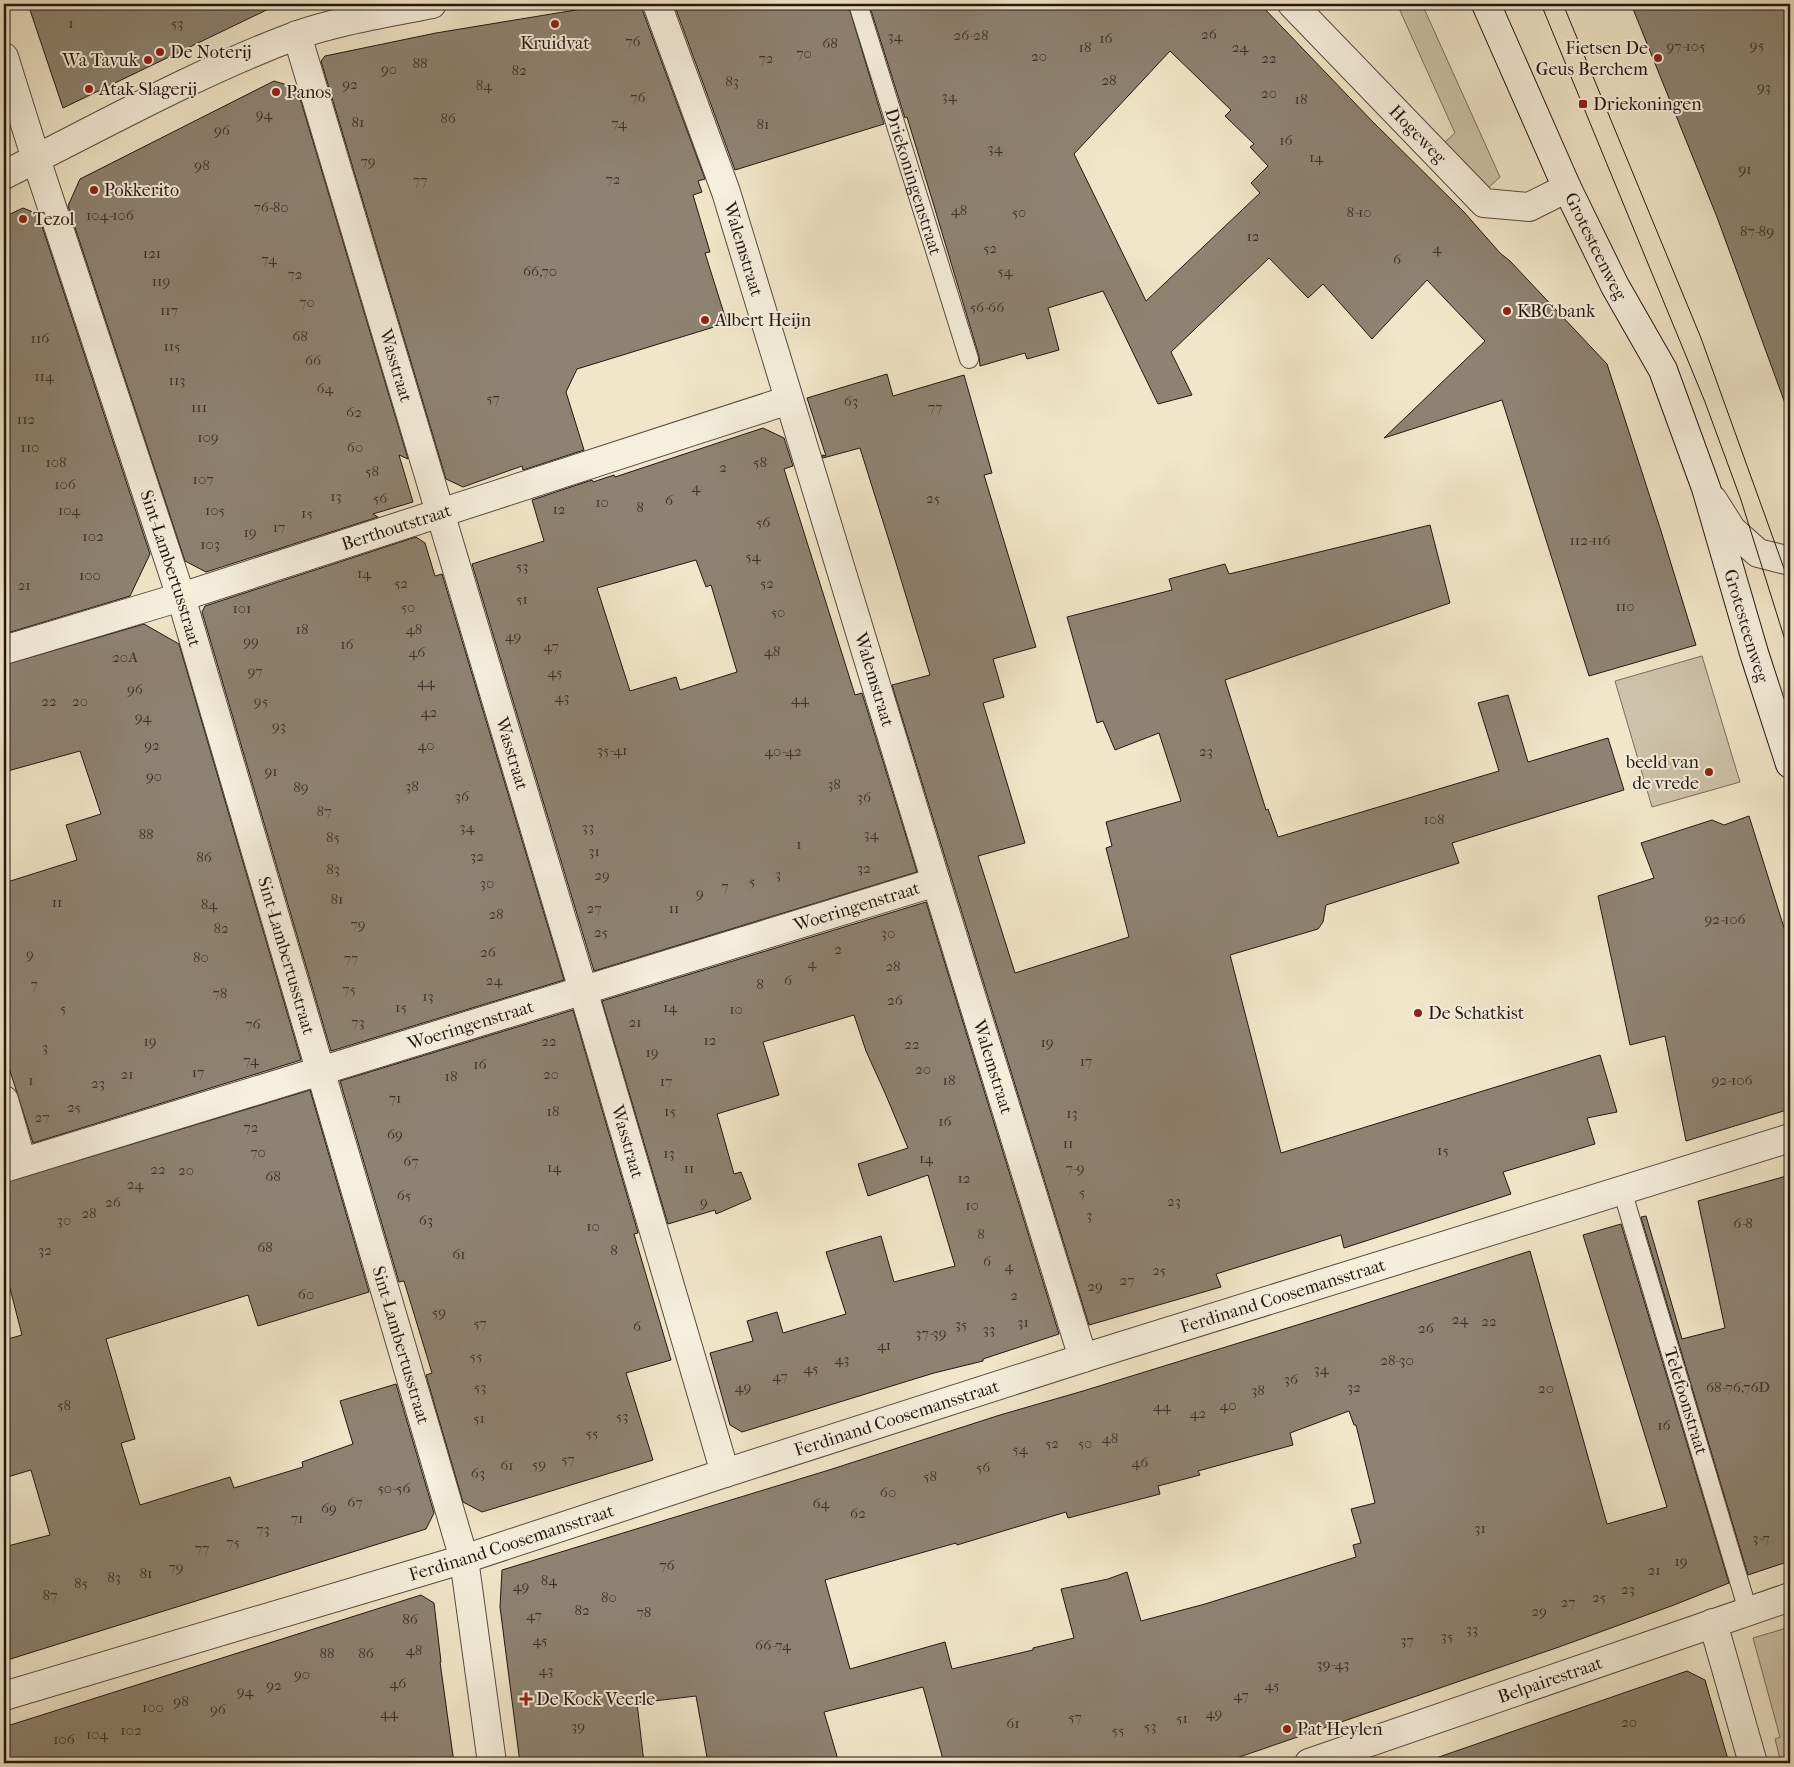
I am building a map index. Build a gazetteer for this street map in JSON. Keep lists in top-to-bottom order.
{
  "streets": {
    "street": [
      "Hogeweg",
      "Grotesteenweg",
      "Walemstraat",
      "Wasstraat",
      "Berthoutstraat",
      "Sint-Lambertusstraat",
      "Woeringenstraat",
      "Ferdinand Coosemansstraat",
      "Belpairestraat"
    ],
    "lane": ["Driekoningenstraat", "Telefoonstraat"]
  },
  "crossings": [
    ["Hogeweg", "Grotesteenweg"],
    ["Walemstraat", "Berthoutstraat"],
    ["Walemstraat", "Woeringenstraat"],
    ["Walemstraat", "Ferdinand Coosemansstraat"],
    ["Wasstraat", "Berthoutstraat"],
    ["Wasstraat", "Woeringenstraat"],
    ["Wasstraat", "Ferdinand Coosemansstraat"],
    ["Berthoutstraat", "Sint-Lambertusstraat"],
    ["Sint-Lambertusstraat", "Woeringenstraat"],
    ["Sint-Lambertusstraat", "Ferdinand Coosemansstraat"],
    ["Ferdinand Coosemansstraat", "Telefoonstraat"],
    ["Telefoonstraat", "Belpairestraat"]
  ],
  "places": {
    "other": [
      "Kruidvat",
      "De Noterij",
      "Fietsen De Geus Berchem",
      "Wa Tavuk",
      "Atak Slagerij",
      "Panos",
      "Pokkerito",
      "Tezol",
      "KBC bank",
      "Albert Heijn",
      "beeld van de vrede",
      "De Schatkist",
      "Pat Heylen"
    ],
    "transit": ["Driekoningen"],
    "health": ["De Kock Veerle"]
  },
  "house_numbers": [
    "1",
    "53",
    "26",
    "26-28",
    "34",
    "16",
    "76",
    "68",
    "95",
    "97-105",
    "18",
    "24",
    "70",
    "20",
    "72",
    "22",
    "88",
    "90",
    "82",
    "28",
    "83",
    "92",
    "84",
    "93",
    "20",
    "34",
    "76",
    "18",
    "94",
    "86",
    "81",
    "74",
    "81",
    "96",
    "16",
    "34",
    "14",
    "79",
    "98",
    "91",
    "72",
    "77",
    "76-80",
    "48",
    "50",
    "8-10",
    "104-106",
    "87-89",
    "12",
    "52",
    "4",
    "121",
    "74",
    "6",
    "66,70",
    "54",
    "72",
    "119",
    "70",
    "56-66",
    "117",
    "68",
    "116",
    "115",
    "66",
    "114",
    "113",
    "64",
    "57",
    "63",
    "111",
    "77",
    "62",
    "112",
    "109",
    "110",
    "60",
    "108",
    "58",
    "2",
    "58",
    "107",
    "106",
    "4",
    "13",
    "56",
    "25",
    "6",
    "10",
    "8",
    "12",
    "104",
    "105",
    "15",
    "56",
    "17",
    "19",
    "102",
    "112-116",
    "103",
    "54",
    "53",
    "14",
    "100",
    "52",
    "52",
    "21",
    "51",
    "110",
    "50",
    "101",
    "50",
    "18",
    "48",
    "49",
    "99",
    "16",
    "47",
    "48",
    "46",
    "20A",
    "97",
    "45",
    "44",
    "96",
    "43",
    "44",
    "22",
    "20",
    "95",
    "42",
    "94",
    "93",
    "92",
    "40",
    "35-41",
    "40-42",
    "23",
    "91",
    "90",
    "38",
    "38",
    "89",
    "36",
    "36",
    "87",
    "108",
    "34",
    "33",
    "88",
    "34",
    "85",
    "1",
    "31",
    "32",
    "86",
    "32",
    "83",
    "3",
    "29",
    "5",
    "30",
    "7",
    "9",
    "81",
    "11",
    "84",
    "27",
    "11",
    "28",
    "92-106",
    "79",
    "82",
    "25",
    "30",
    "2",
    "26",
    "9",
    "80",
    "77",
    "4",
    "28",
    "24",
    "6",
    "7",
    "8",
    "75",
    "78",
    "13",
    "26",
    "15",
    "14",
    "5",
    "10",
    "73",
    "21",
    "76",
    "12",
    "19",
    "22",
    "19",
    "22",
    "3",
    "19",
    "74",
    "17",
    "16",
    "20",
    "17",
    "21",
    "20",
    "18",
    "1",
    "18",
    "92-106",
    "17",
    "23",
    "71",
    "25",
    "18",
    "15",
    "13",
    "27",
    "16",
    "72",
    "69",
    "11",
    "15",
    "70",
    "13",
    "14",
    "67",
    "14",
    "11",
    "7-9",
    "22",
    "20",
    "68",
    "12",
    "24",
    "5",
    "65",
    "23",
    "26",
    "9",
    "10",
    "28",
    "3",
    "30",
    "63",
    "6-8",
    "10",
    "8",
    "68",
    "32",
    "8",
    "61",
    "6",
    "4",
    "25",
    "27",
    "29",
    "60",
    "2",
    "59",
    "24",
    "22",
    "31",
    "57",
    "35",
    "6",
    "26",
    "33",
    "37-39",
    "41",
    "55",
    "43",
    "28-30",
    "45",
    "34",
    "47",
    "36",
    "53",
    "49",
    "32",
    "68-76,76D",
    "20",
    "38",
    "58",
    "40",
    "44",
    "42",
    "53",
    "51",
    "16",
    "55",
    "48",
    "52",
    "50",
    "54",
    "57",
    "46",
    "59",
    "61",
    "56",
    "63",
    "58",
    "50-56",
    "60",
    "67",
    "64",
    "69",
    "62",
    "71",
    "31",
    "73",
    "3-7",
    "75",
    "77",
    "19",
    "76",
    "79",
    "21",
    "81",
    "83",
    "84",
    "85",
    "49",
    "23",
    "87",
    "80",
    "25",
    "27",
    "82",
    "29",
    "78",
    "47",
    "86",
    "33",
    "35",
    "45",
    "37",
    "66-74",
    "48",
    "88",
    "86",
    "39-43",
    "43",
    "90",
    "46",
    "92",
    "45",
    "94",
    "47",
    "98",
    "100",
    "96",
    "44",
    "49",
    "57",
    "51",
    "20",
    "61",
    "39",
    "53",
    "102",
    "55",
    "104",
    "106"
  ]
}
